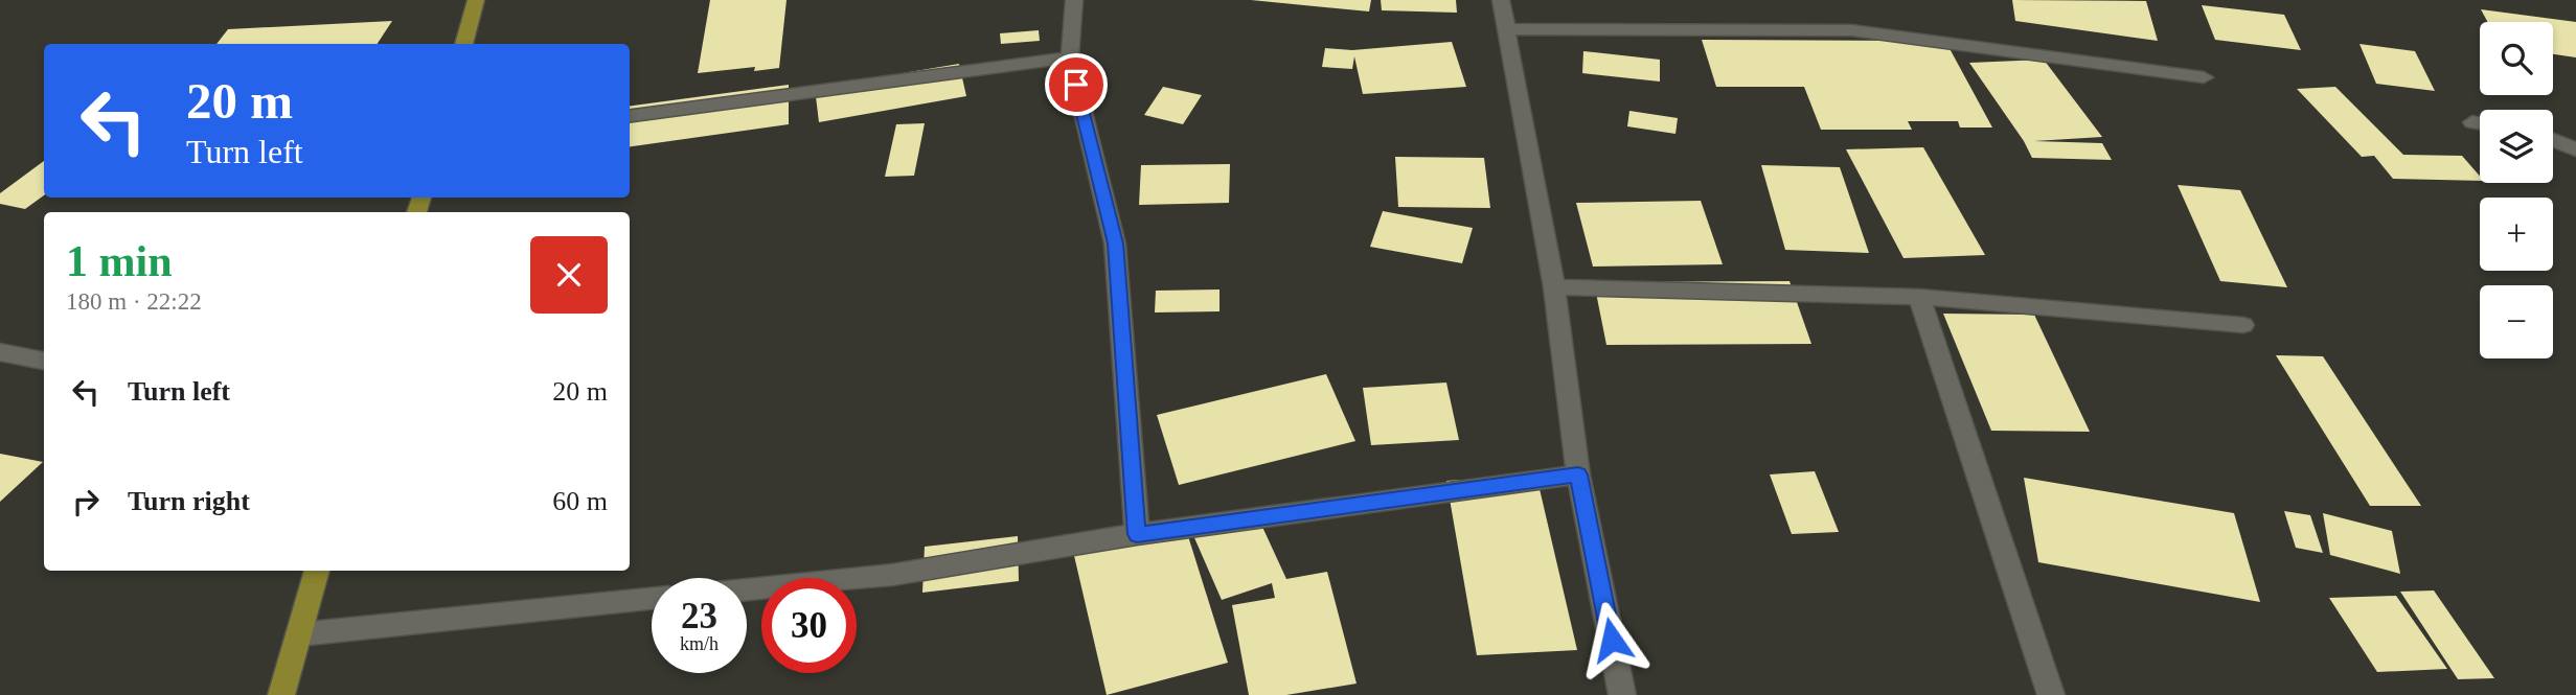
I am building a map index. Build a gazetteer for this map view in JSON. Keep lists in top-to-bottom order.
{
  "page": {
    "map_buttons": ["+", "−"],
    "turn": ["20 m", "Turn left"],
    "heading": ["1 min", "180 m · 22:22"],
    "list": [
      {
        "name": "Turn left",
        "value": "20 m"
      },
      {
        "name": "Turn right",
        "value": "60 m"
      }
    ],
    "speed": "23 km/h",
    "limit": "30"
  }
}
